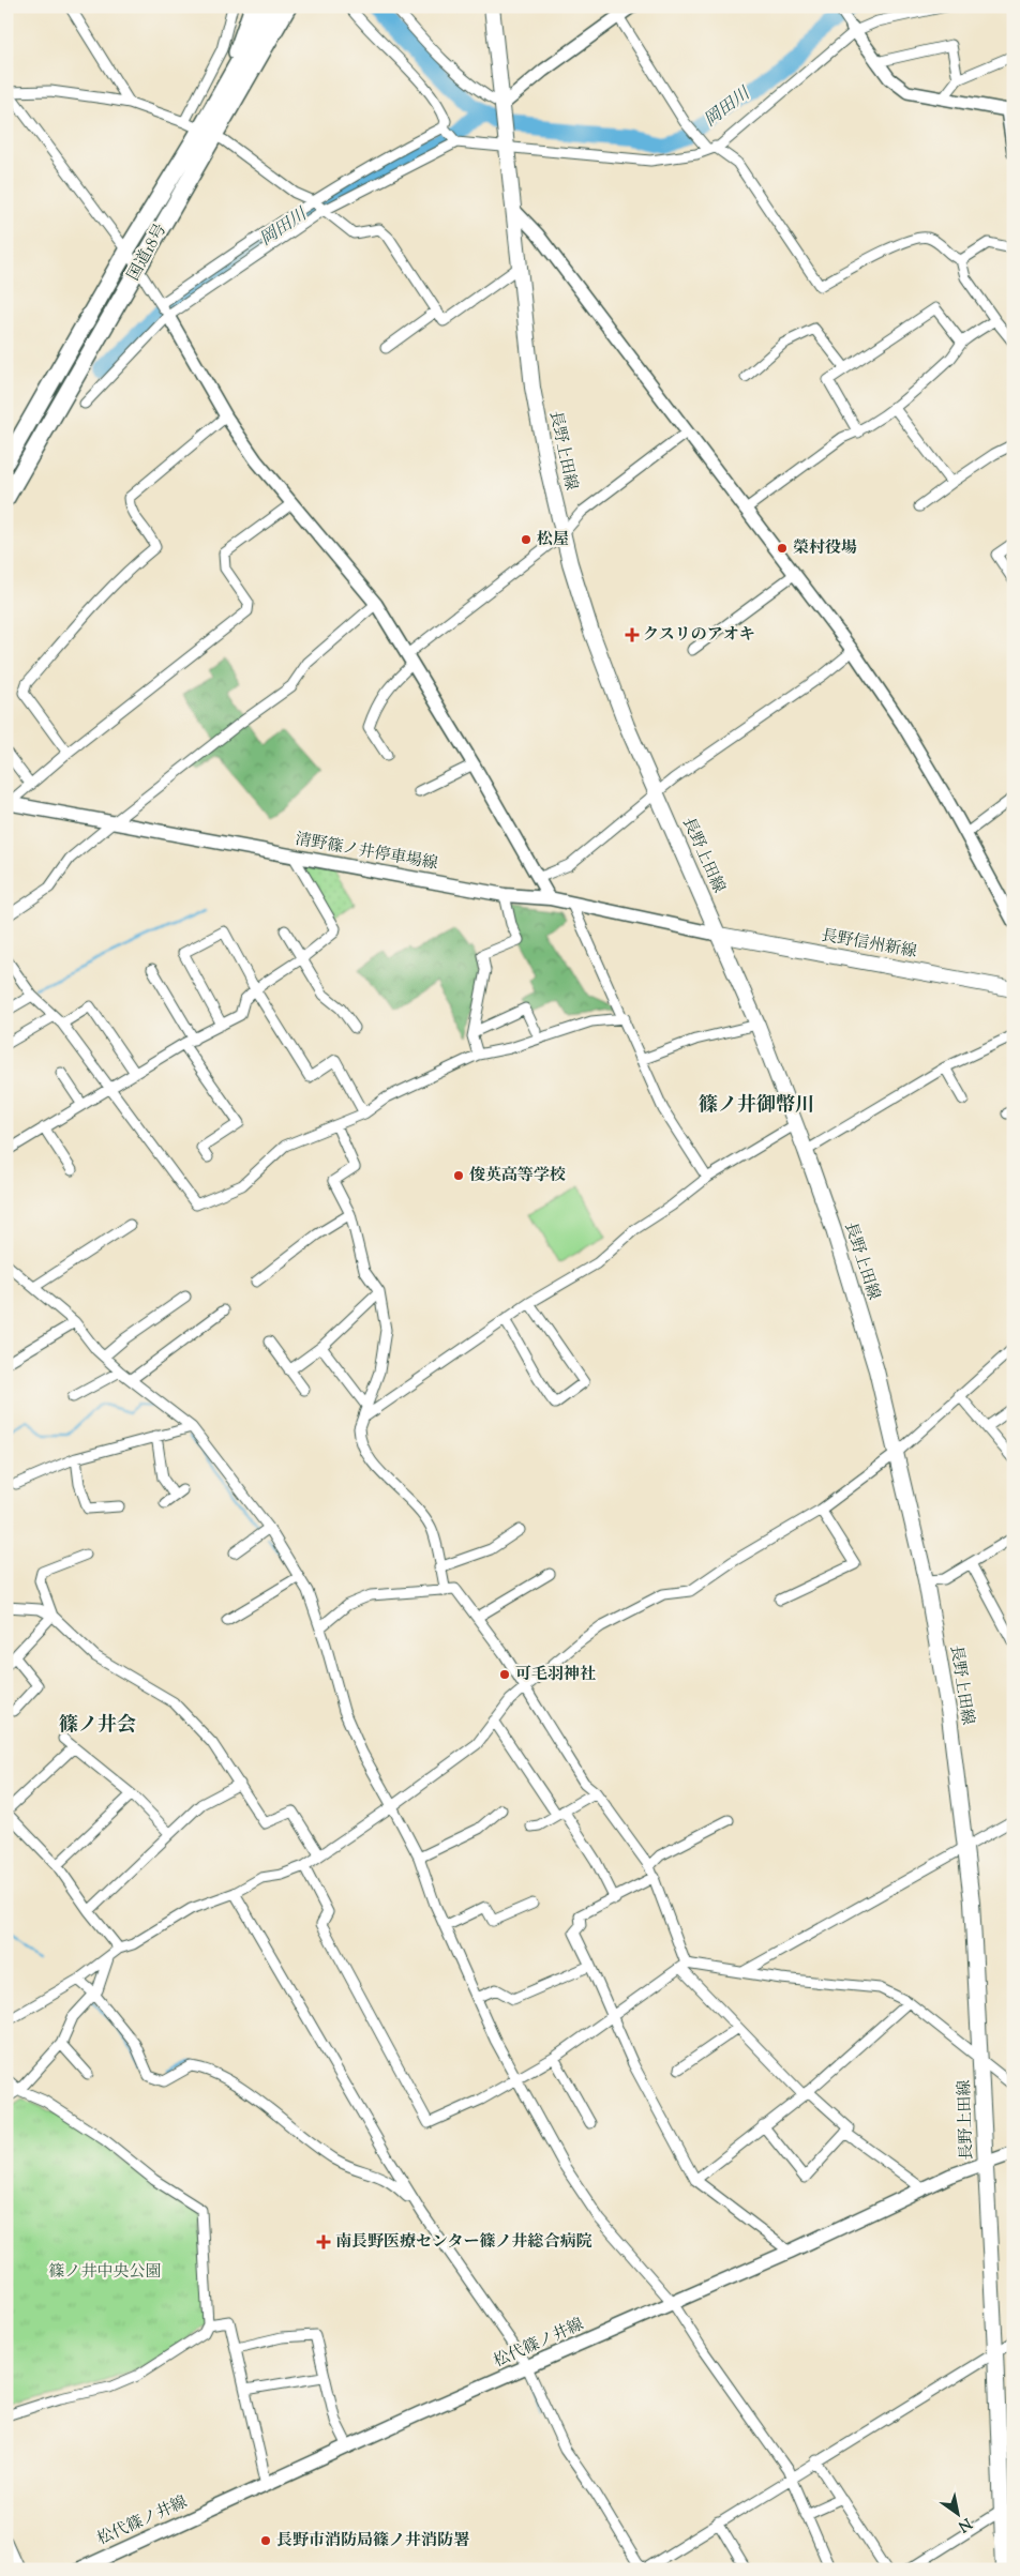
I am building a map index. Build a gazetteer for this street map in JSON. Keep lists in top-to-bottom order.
{
  "streets": {
    "highway": ["国道18号"],
    "main road": [
      "長野上田線",
      "清野篠ノ井停車場線",
      "長野信州新線",
      "松代篠ノ井線"
    ]
  },
  "crossings": [
    ["長野上田線", "清野篠ノ井停車場線"],
    ["長野上田線", "長野信州新線"],
    ["長野上田線", "松代篠ノ井線"],
    ["清野篠ノ井停車場線", "長野信州新線"]
  ],
  "districts": ["篠ノ井御幣川", "篠ノ井会"],
  "water": ["岡田川"],
  "parks": ["篠ノ井中央公園"],
  "places": {
    "other": [
      "松屋",
      "榮村役場",
      "俊英高等学校",
      "可毛羽神社",
      "長野市消防局篠ノ井消防署"
    ],
    "health": ["クスリのアオキ", "南長野医療センター篠ノ井総合病院"]
  },
  "north": "bottom right"
}
